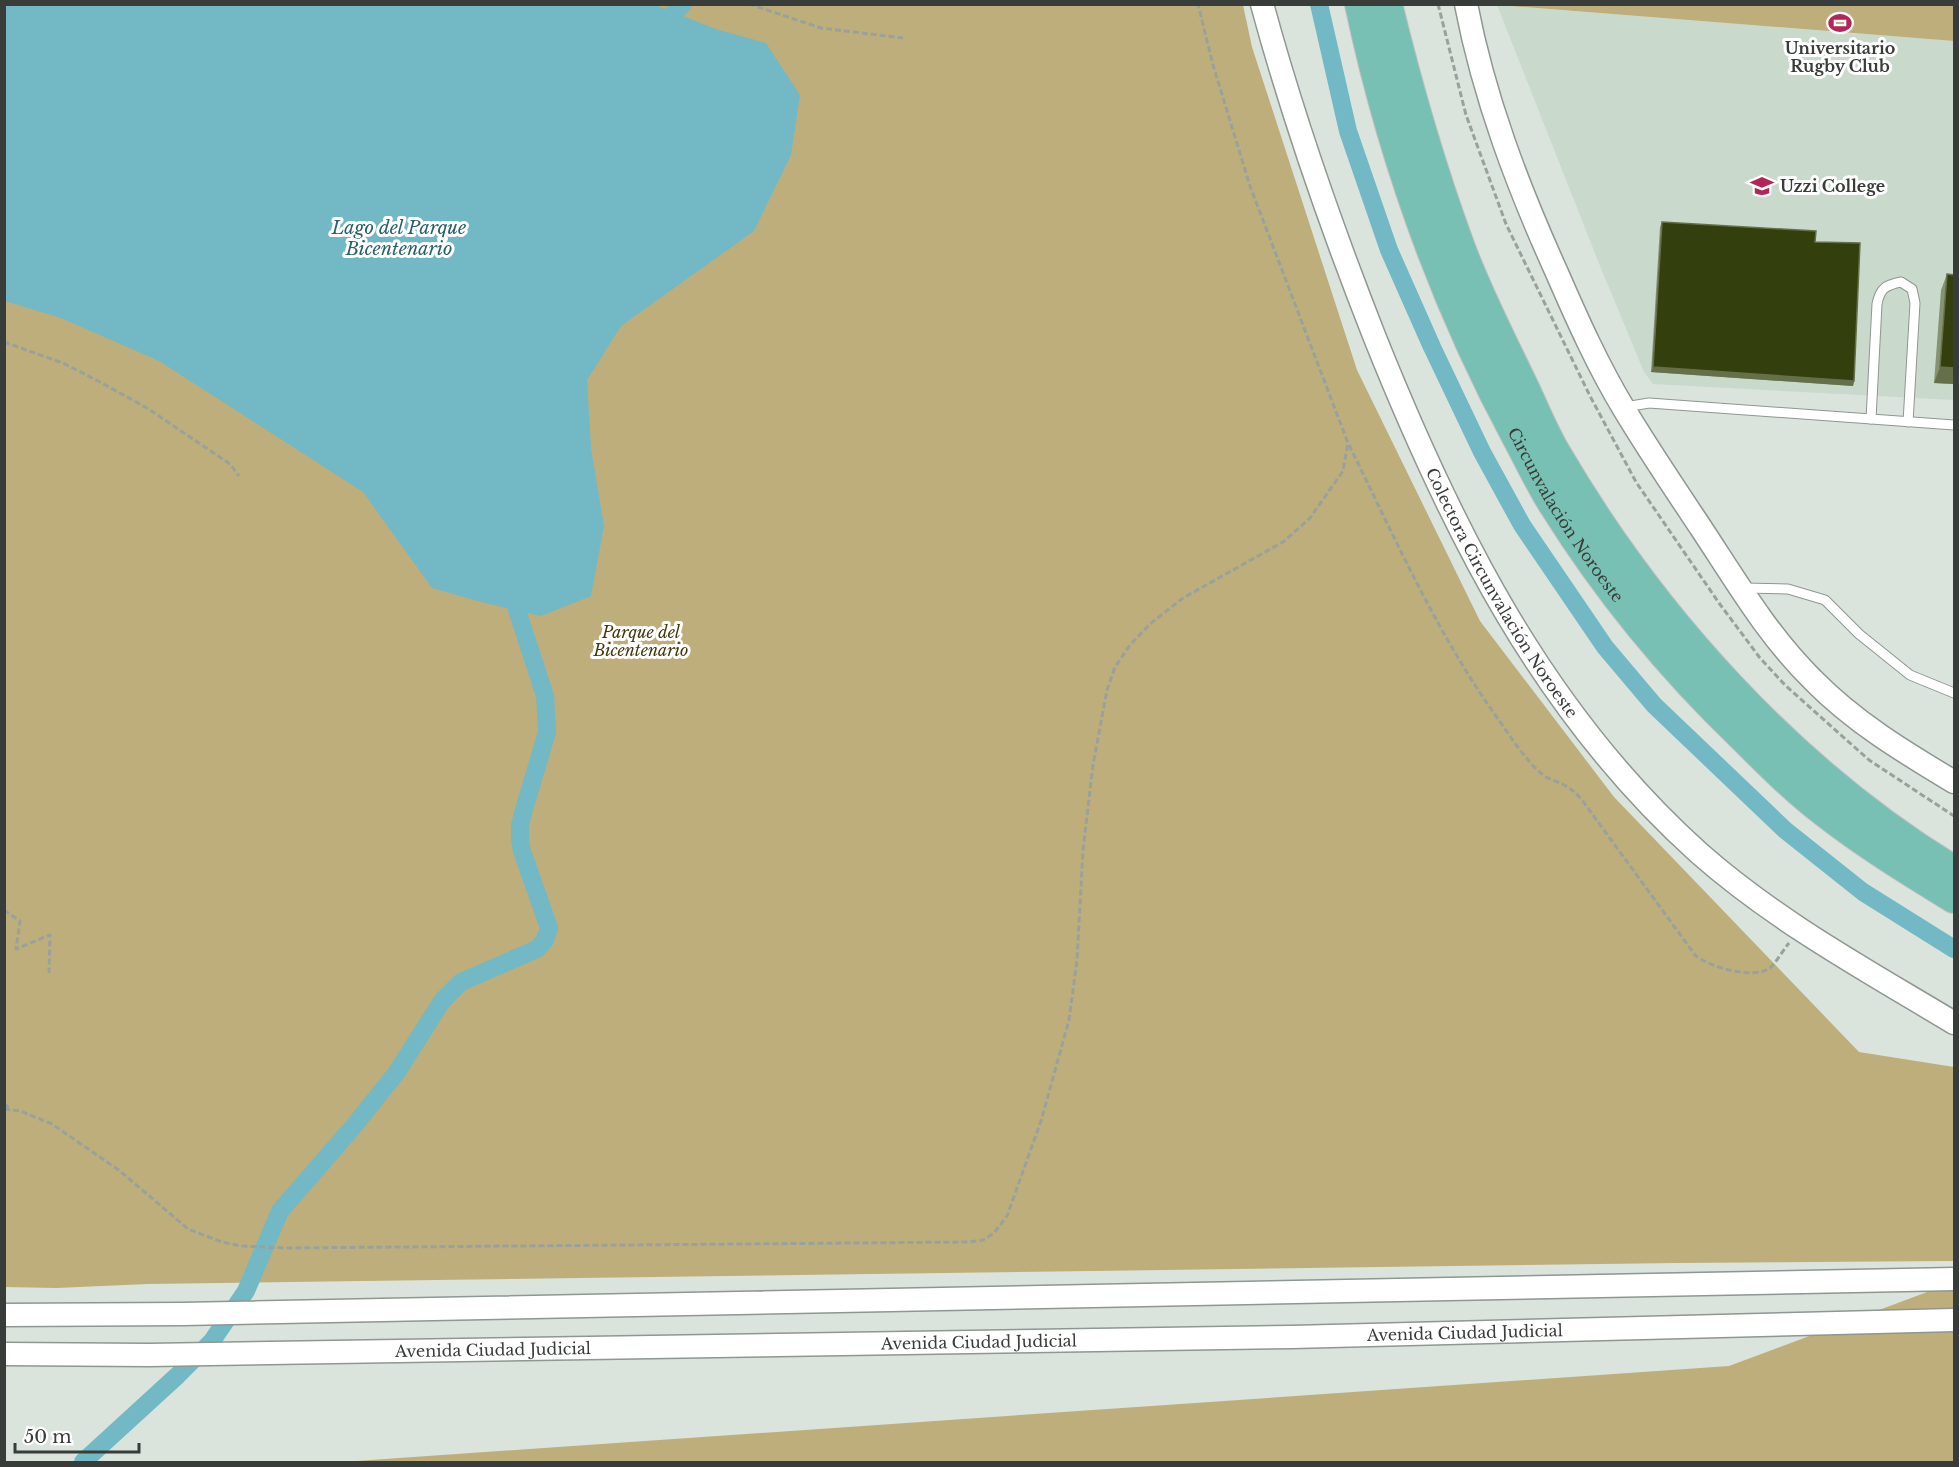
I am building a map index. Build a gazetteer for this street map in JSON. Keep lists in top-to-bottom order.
{
  "streets": {
    "highway": ["Circunvalación Noroeste"],
    "street": ["Colectora Circunvalación Noroeste", "Avenida Ciudad Judicial"]
  },
  "water": ["Lago del Parque Bicentenario"],
  "parks": ["Parque del Bicentenario"],
  "places": {
    "sports": ["Universitario Rugby Club"],
    "school or university": ["Uzzi College"]
  },
  "scale_bar": "50 m"
}
